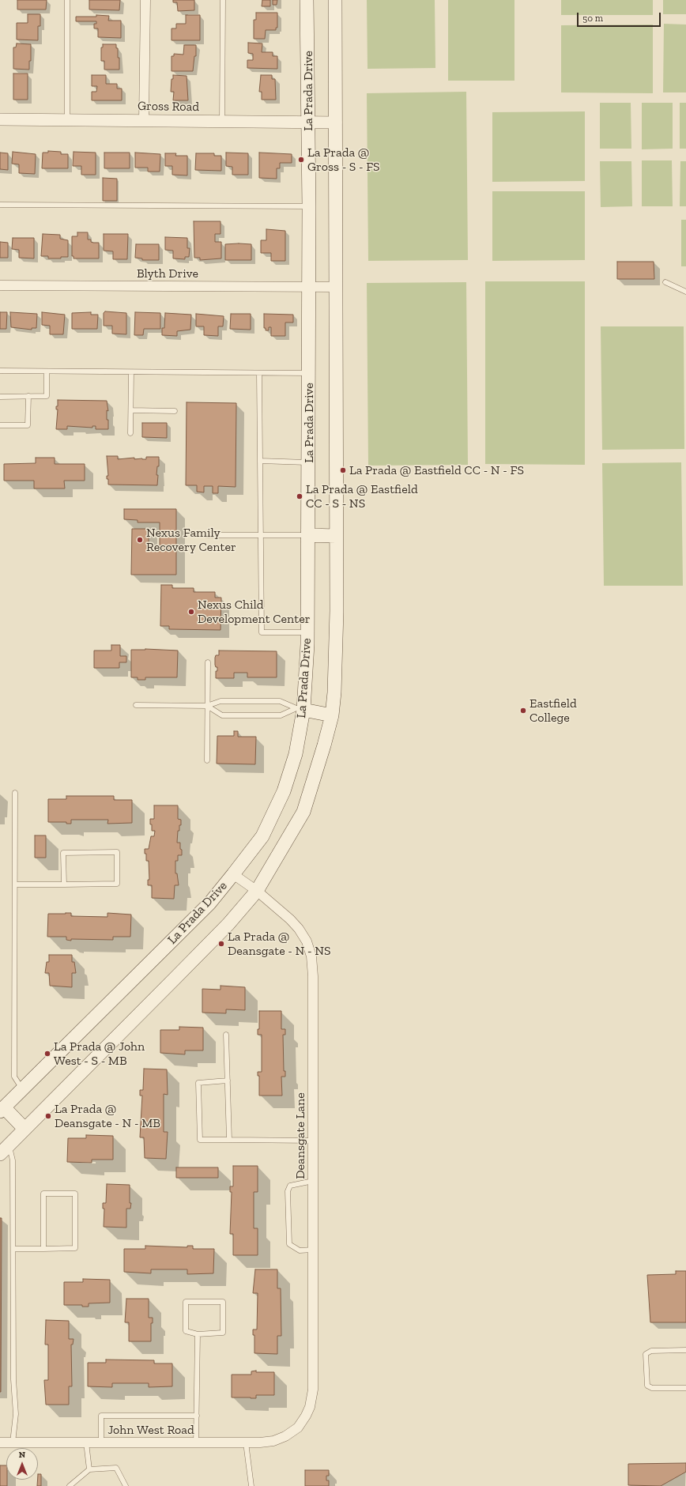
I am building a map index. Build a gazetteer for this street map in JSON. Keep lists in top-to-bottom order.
{
  "streets": {
    "main road": ["La Prada Drive"],
    "street": [
      "Gross Road",
      "Blyth Drive",
      "Deansgate Lane",
      "John West Road"
    ]
  },
  "crossings": [
    ["La Prada Drive", "Gross Road"],
    ["La Prada Drive", "Blyth Drive"],
    ["La Prada Drive", "Deansgate Lane"],
    ["Deansgate Lane", "John West Road"]
  ],
  "places": [
    "La Prada @ Gross - S - FS",
    "La Prada @ Eastfield CC - N - FS",
    "La Prada @ Eastfield CC - S - NS",
    "Nexus Family Recovery Center",
    "Nexus Child Development Center",
    "Eastfield College",
    "La Prada @ Deansgate - N - NS",
    "La Prada @ John West - S - MB",
    "La Prada @ Deansgate - N - MB"
  ],
  "scale_bar": "50 m",
  "north": "top"
}
